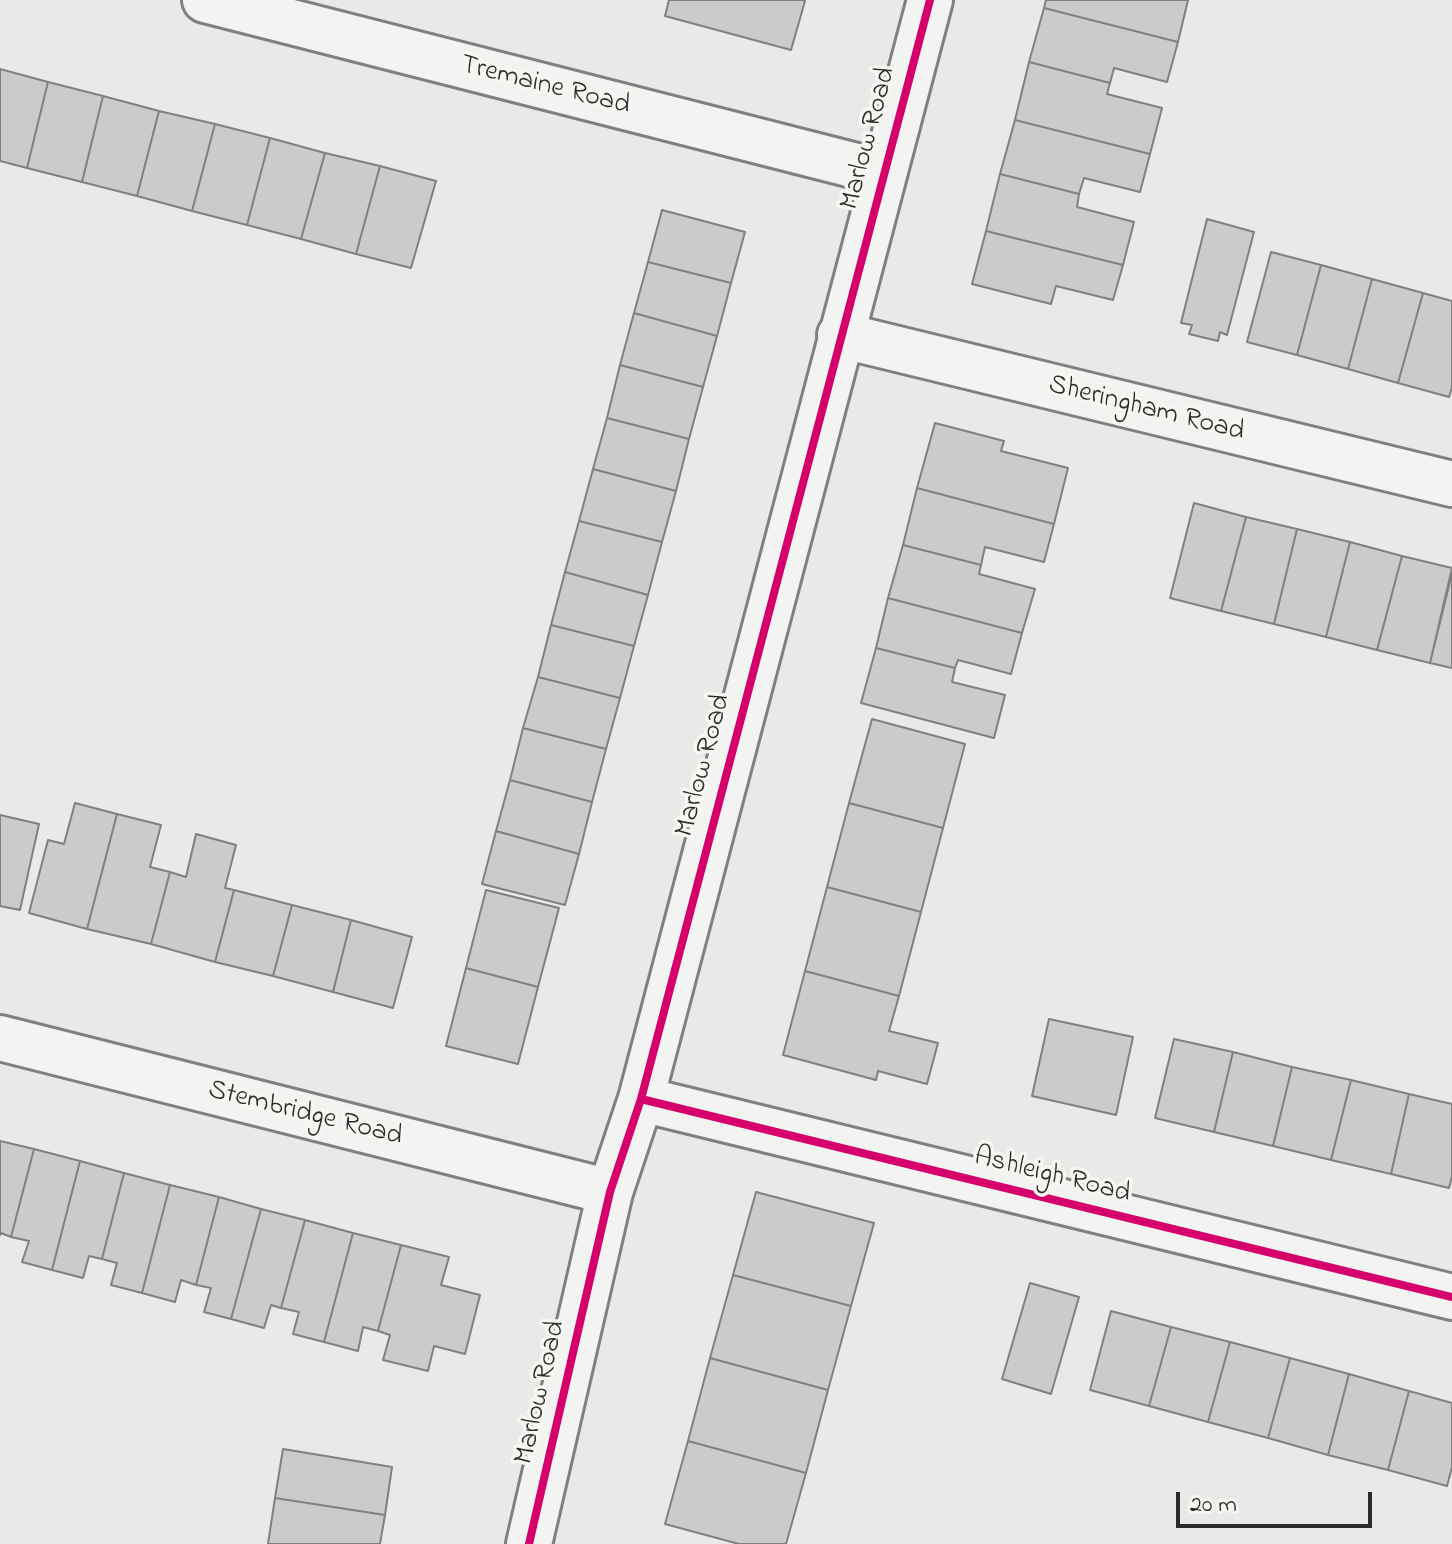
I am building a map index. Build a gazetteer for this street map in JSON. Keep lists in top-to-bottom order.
{
  "streets": {
    "street": [
      "Tremaine Road",
      "Marlow Road",
      "Sheringham Road",
      "Stembridge Road",
      "Ashleigh Road"
    ]
  },
  "crossings": [
    ["Tremaine Road", "Marlow Road"],
    ["Marlow Road", "Sheringham Road"],
    ["Marlow Road", "Stembridge Road"],
    ["Marlow Road", "Ashleigh Road"]
  ],
  "scale_bar": "20 m"
}
